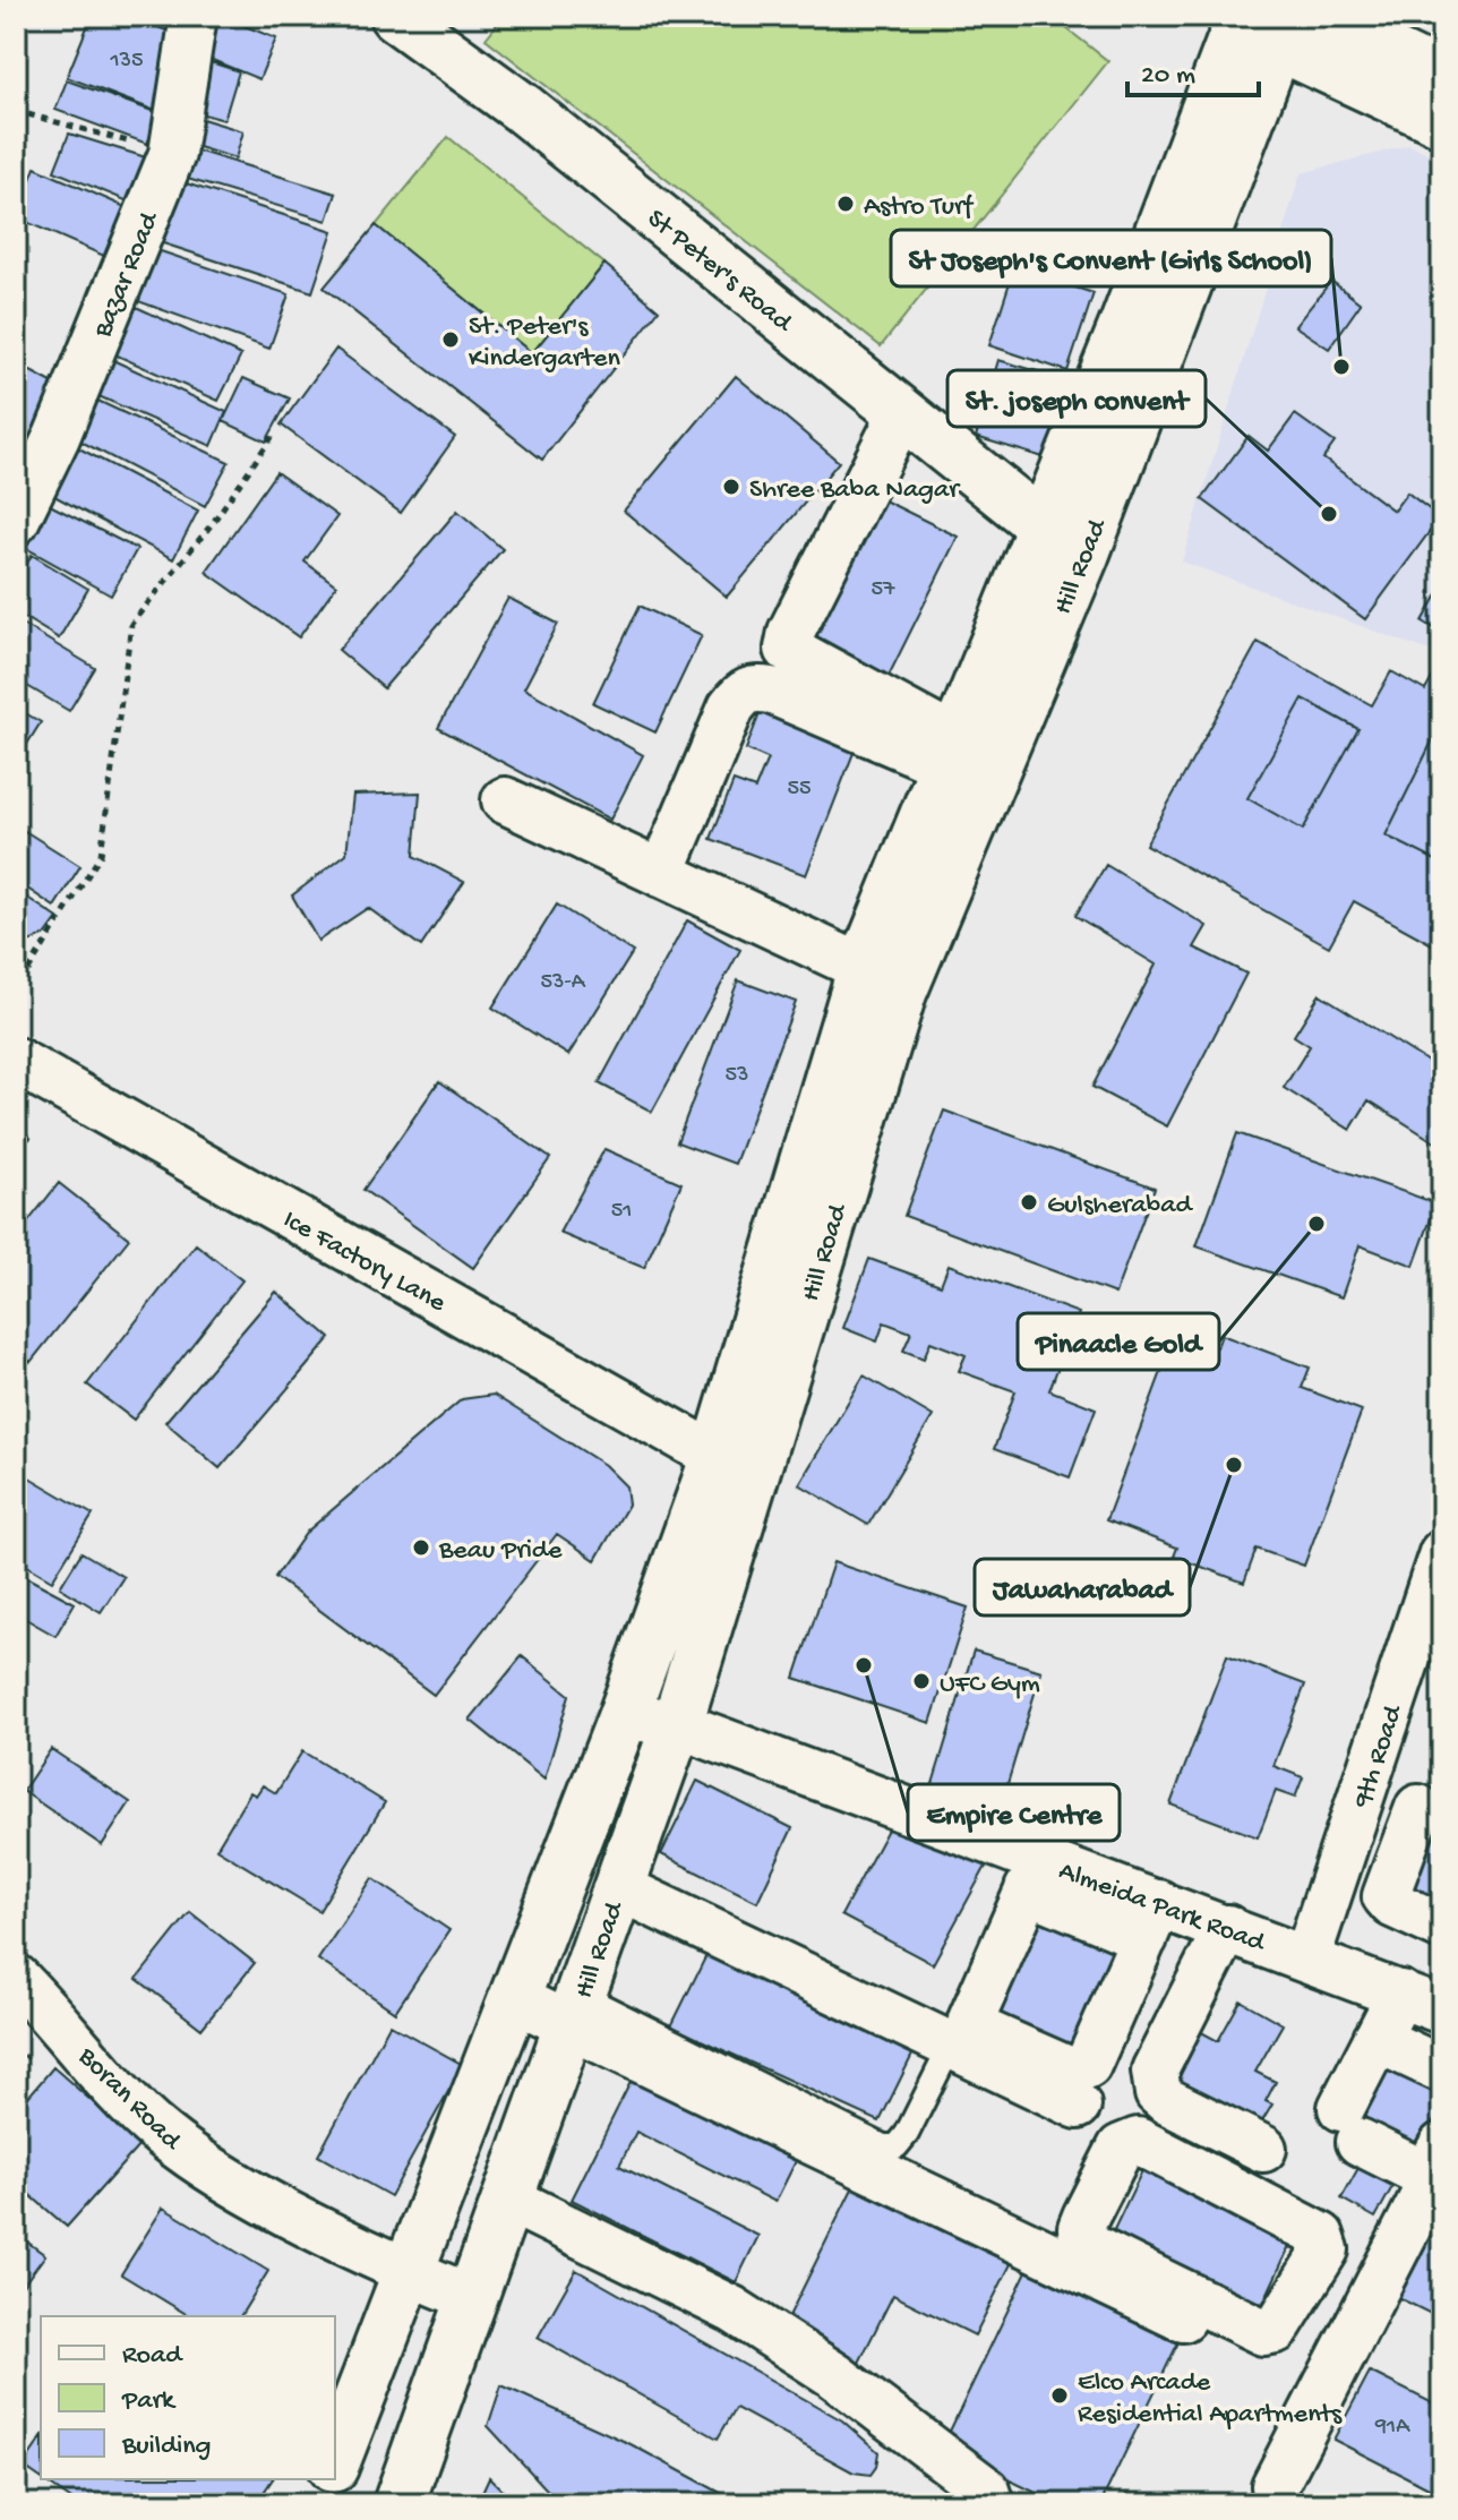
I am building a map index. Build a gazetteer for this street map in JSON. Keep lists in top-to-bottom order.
{
  "streets": {
    "main road": ["St Peter's Road", "Hill Road"],
    "street": [
      "Bazar Road",
      "Ice Factory Lane",
      "9th Road",
      "Almeida Park Road",
      "Boran Road"
    ]
  },
  "crossings": [
    ["St Peter's Road", "Hill Road"],
    ["Hill Road", "Ice Factory Lane"],
    ["Hill Road", "Almeida Park Road"],
    ["Hill Road", "Boran Road"],
    ["9th Road", "Almeida Park Road"]
  ],
  "places": [
    "Astro Turf",
    "St. Peter's Kindergarten",
    "St Joseph's Convent (Girls School)",
    "Shree Baba Nagar",
    "St. joseph convent",
    "Gulsherabad",
    "Pinaacle Gold",
    "Jawaharabad",
    "Beau Pride",
    "Empire Centre",
    "UFC Gym",
    "Elco Arcade Residential Apartments"
  ],
  "house_numbers": [
    "135",
    "57",
    "55",
    "53-A",
    "53",
    "51",
    "91A"
  ],
  "legend": ["Road", "Park", "Building"],
  "scale_bar": "20 m"
}
